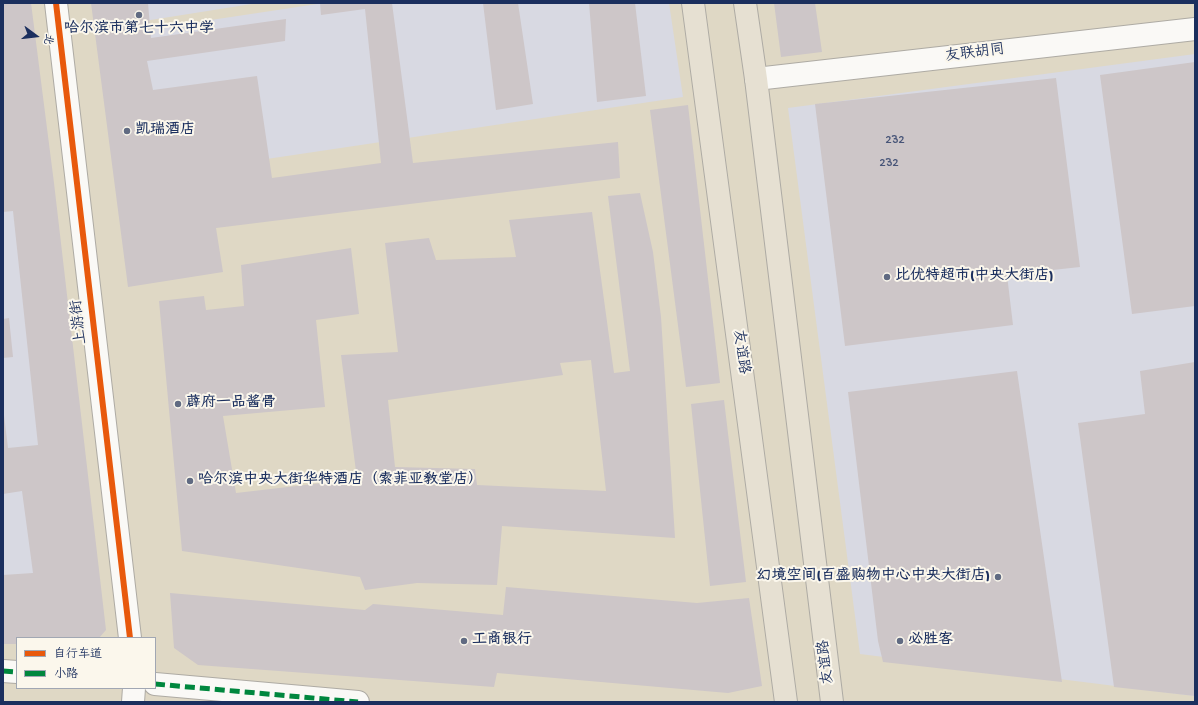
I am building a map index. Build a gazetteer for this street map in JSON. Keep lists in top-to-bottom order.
{
  "streets": {
    "highway": ["友谊路"],
    "street": ["友联胡同", "上游街"]
  },
  "crossings": [
    ["友联胡同", "友谊路"]
  ],
  "places": [
    "哈尔滨市第七十六中学",
    "凯瑞酒店",
    "比优特超市(中央大街店)",
    "薜府一品酱骨",
    "哈尔滨中央大街华特酒店（索菲亚教堂店）",
    "幻境空间(百盛购物中心中央大街店)",
    "工商银行",
    "必胜客"
  ],
  "house_numbers": ["232", "232"],
  "legend": ["自行车道", "小路"],
  "north": "right"
}
